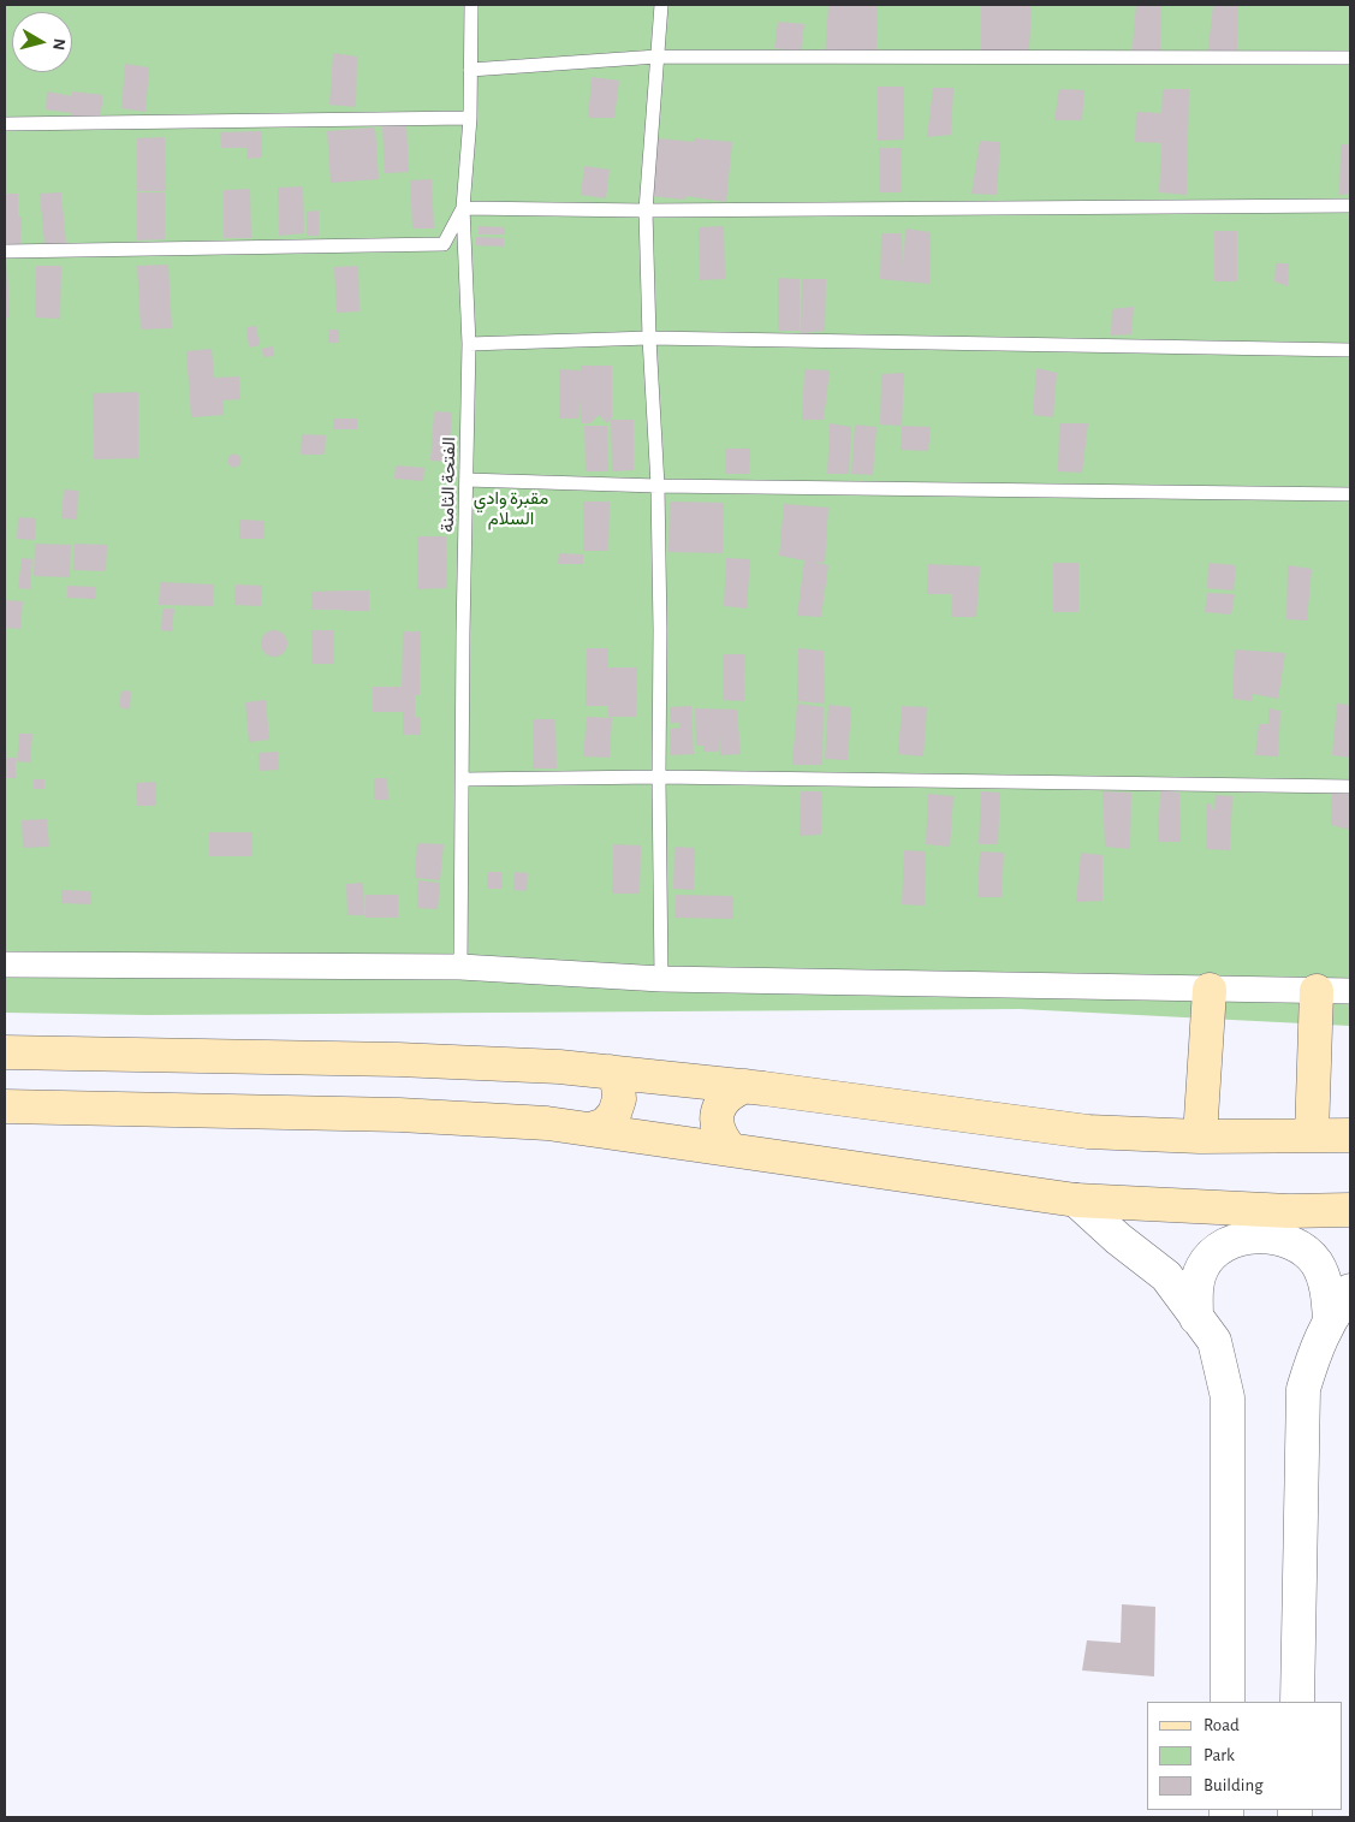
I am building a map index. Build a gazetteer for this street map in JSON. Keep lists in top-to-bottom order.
{
  "streets": {
    "lane": ["الفتحة الثامنة"]
  },
  "parks": ["مقبرة وادي السلام"],
  "legend": ["Road", "Park", "Building"],
  "north": "right"
}
